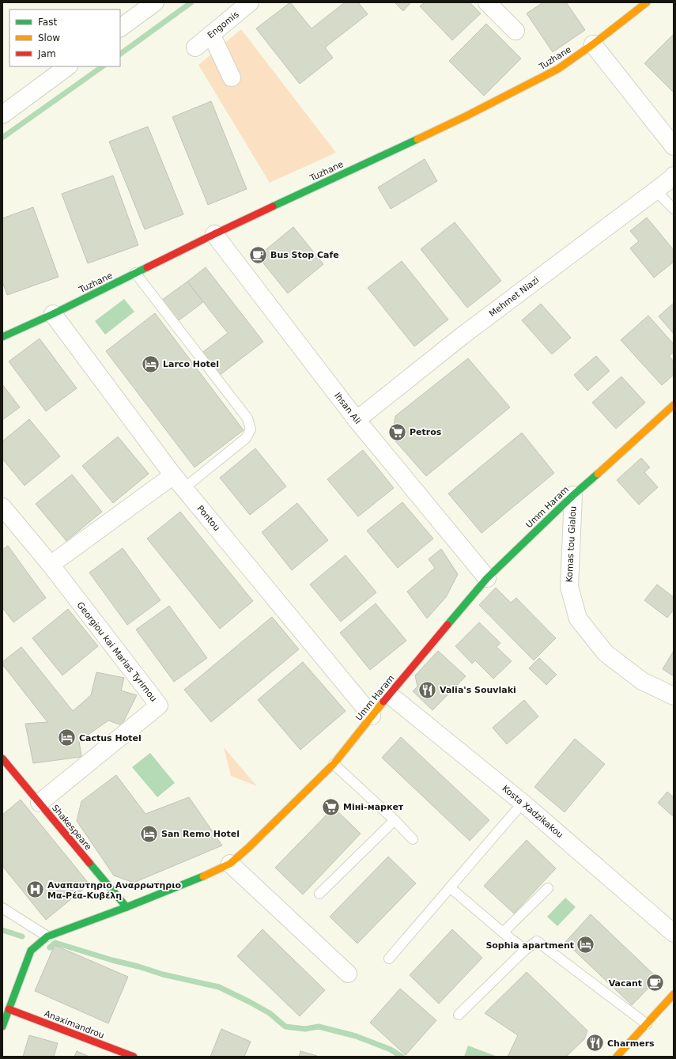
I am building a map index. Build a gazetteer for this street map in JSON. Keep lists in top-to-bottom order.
{
  "streets": {
    "street": [
      "Engomis",
      "Tuzhane",
      "Mehmet Niazi",
      "Ihsan Ali",
      "Umm Haram",
      "Pontou",
      "Komas tou Gialou",
      "Georgiou kai Marias Tyrimou",
      "Kosta Xadzikakou",
      "Shakespeare",
      "Anaximandrou"
    ]
  },
  "crossings": [
    ["Tuzhane", "Ihsan Ali"],
    ["Tuzhane", "Pontou"],
    ["Mehmet Niazi", "Ihsan Ali"],
    ["Ihsan Ali", "Umm Haram"],
    ["Umm Haram", "Pontou"],
    ["Umm Haram", "Komas tou Gialou"],
    ["Umm Haram", "Kosta Xadzikakou"],
    ["Umm Haram", "Shakespeare"],
    ["Georgiou kai Marias Tyrimou", "Shakespeare"]
  ],
  "places": {
    "cafe": ["Bus Stop Cafe", "Vacant"],
    "hotel": [
      "Larco Hotel",
      "Cactus Hotel",
      "San Remo Hotel",
      "Sophia apartment"
    ],
    "supermarket": ["Petros", "Міні-маркет"],
    "restaurant": ["Valia's Souvlaki", "Charmers"],
    "hospital": ["Αναπαυτηριο Αναρρωτηριο Μα-Ρέα-Κυβέλη"]
  },
  "legend": ["Fast", "Slow", "Jam"]
}
